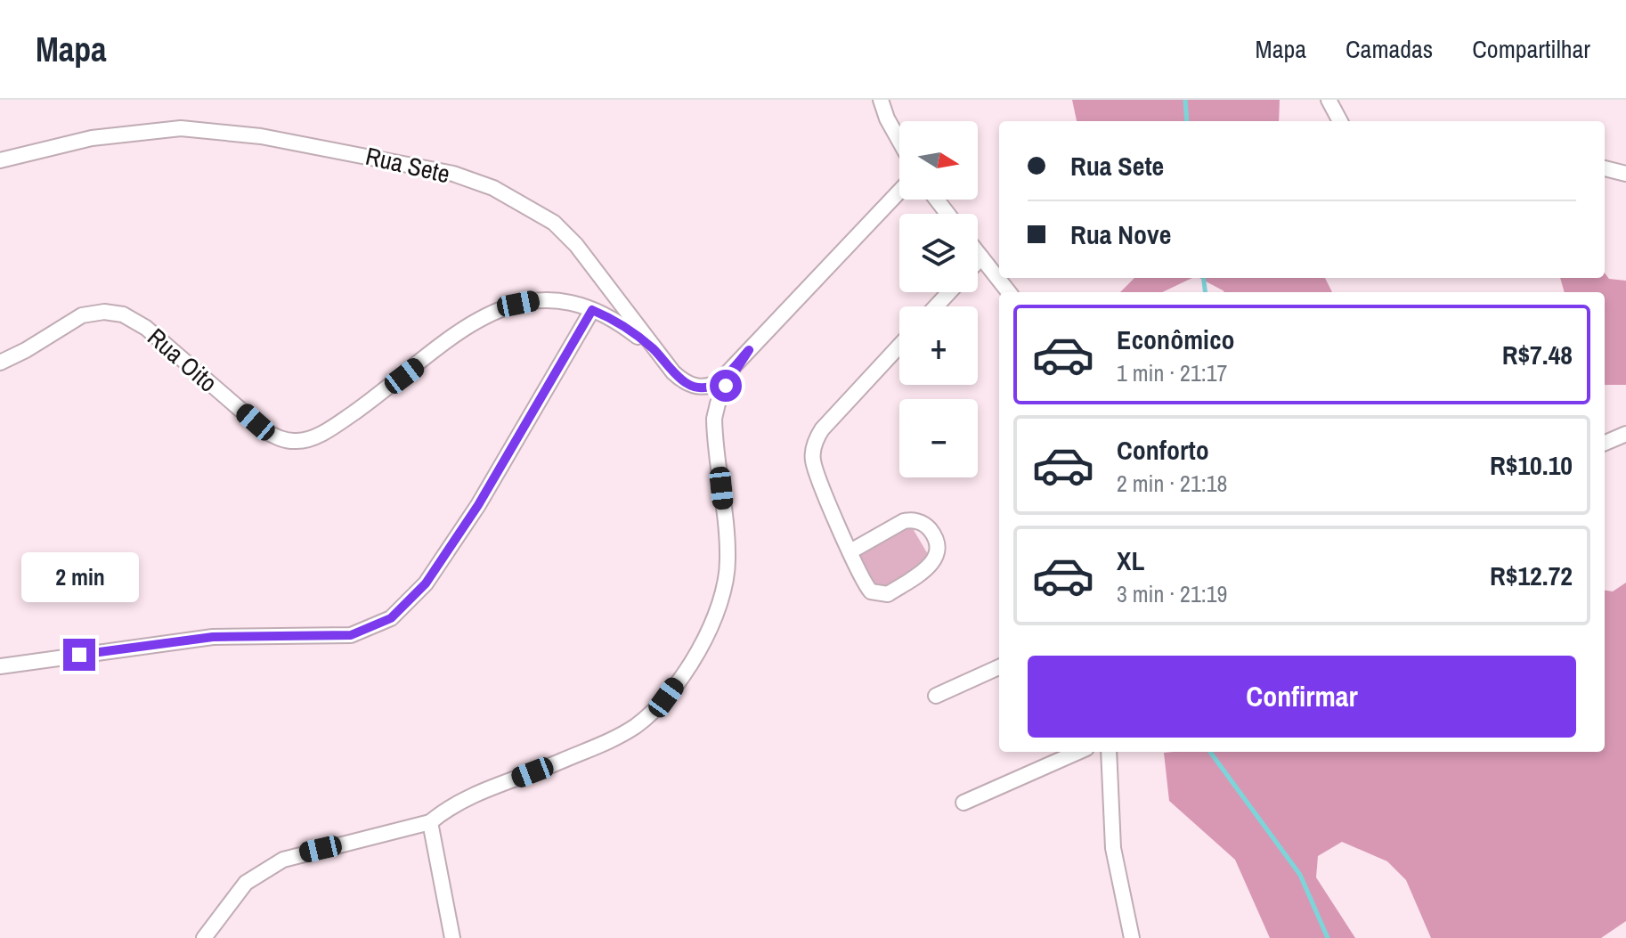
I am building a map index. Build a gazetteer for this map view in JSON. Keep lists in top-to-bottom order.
{
  "streets": {
    "street": ["Rua Sete", "Rua Oito"]
  },
  "crossings": [
    ["Rua Sete", "Rua Oito"]
  ],
  "north": "right",
  "page": {
    "header": "Mapa",
    "nav": ["Mapa", "Camadas", "Compartilhar"],
    "map_buttons": ["+", "−"],
    "banner": ["Rua Sete", "Rua Nove"],
    "list": [
      {
        "name": "Econômico",
        "note": "1 min · 21:17",
        "value": "R$7.48"
      },
      {
        "name": "Conforto",
        "note": "2 min · 21:18",
        "value": "R$10.10"
      },
      {
        "name": "XL",
        "note": "3 min · 21:19",
        "value": "R$12.72"
      }
    ],
    "bubble": "2 min",
    "buttons": "Confirmar"
  }
}
